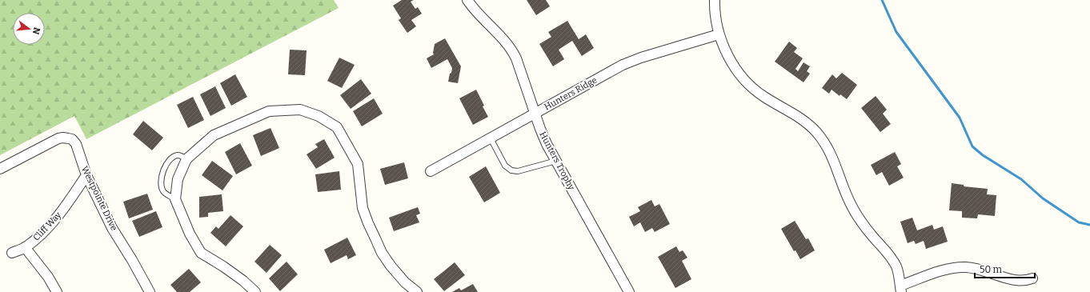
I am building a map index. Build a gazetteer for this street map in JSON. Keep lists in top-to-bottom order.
{
  "streets": {
    "street": [
      "Hunters Ridge",
      "Hunters Trophy",
      "Westpointe Drive",
      "Cliff Way"
    ]
  },
  "crossings": [
    ["Hunters Ridge", "Hunters Trophy"],
    ["Westpointe Drive", "Cliff Way"]
  ],
  "scale_bar": "50 m",
  "north": "right"
}
